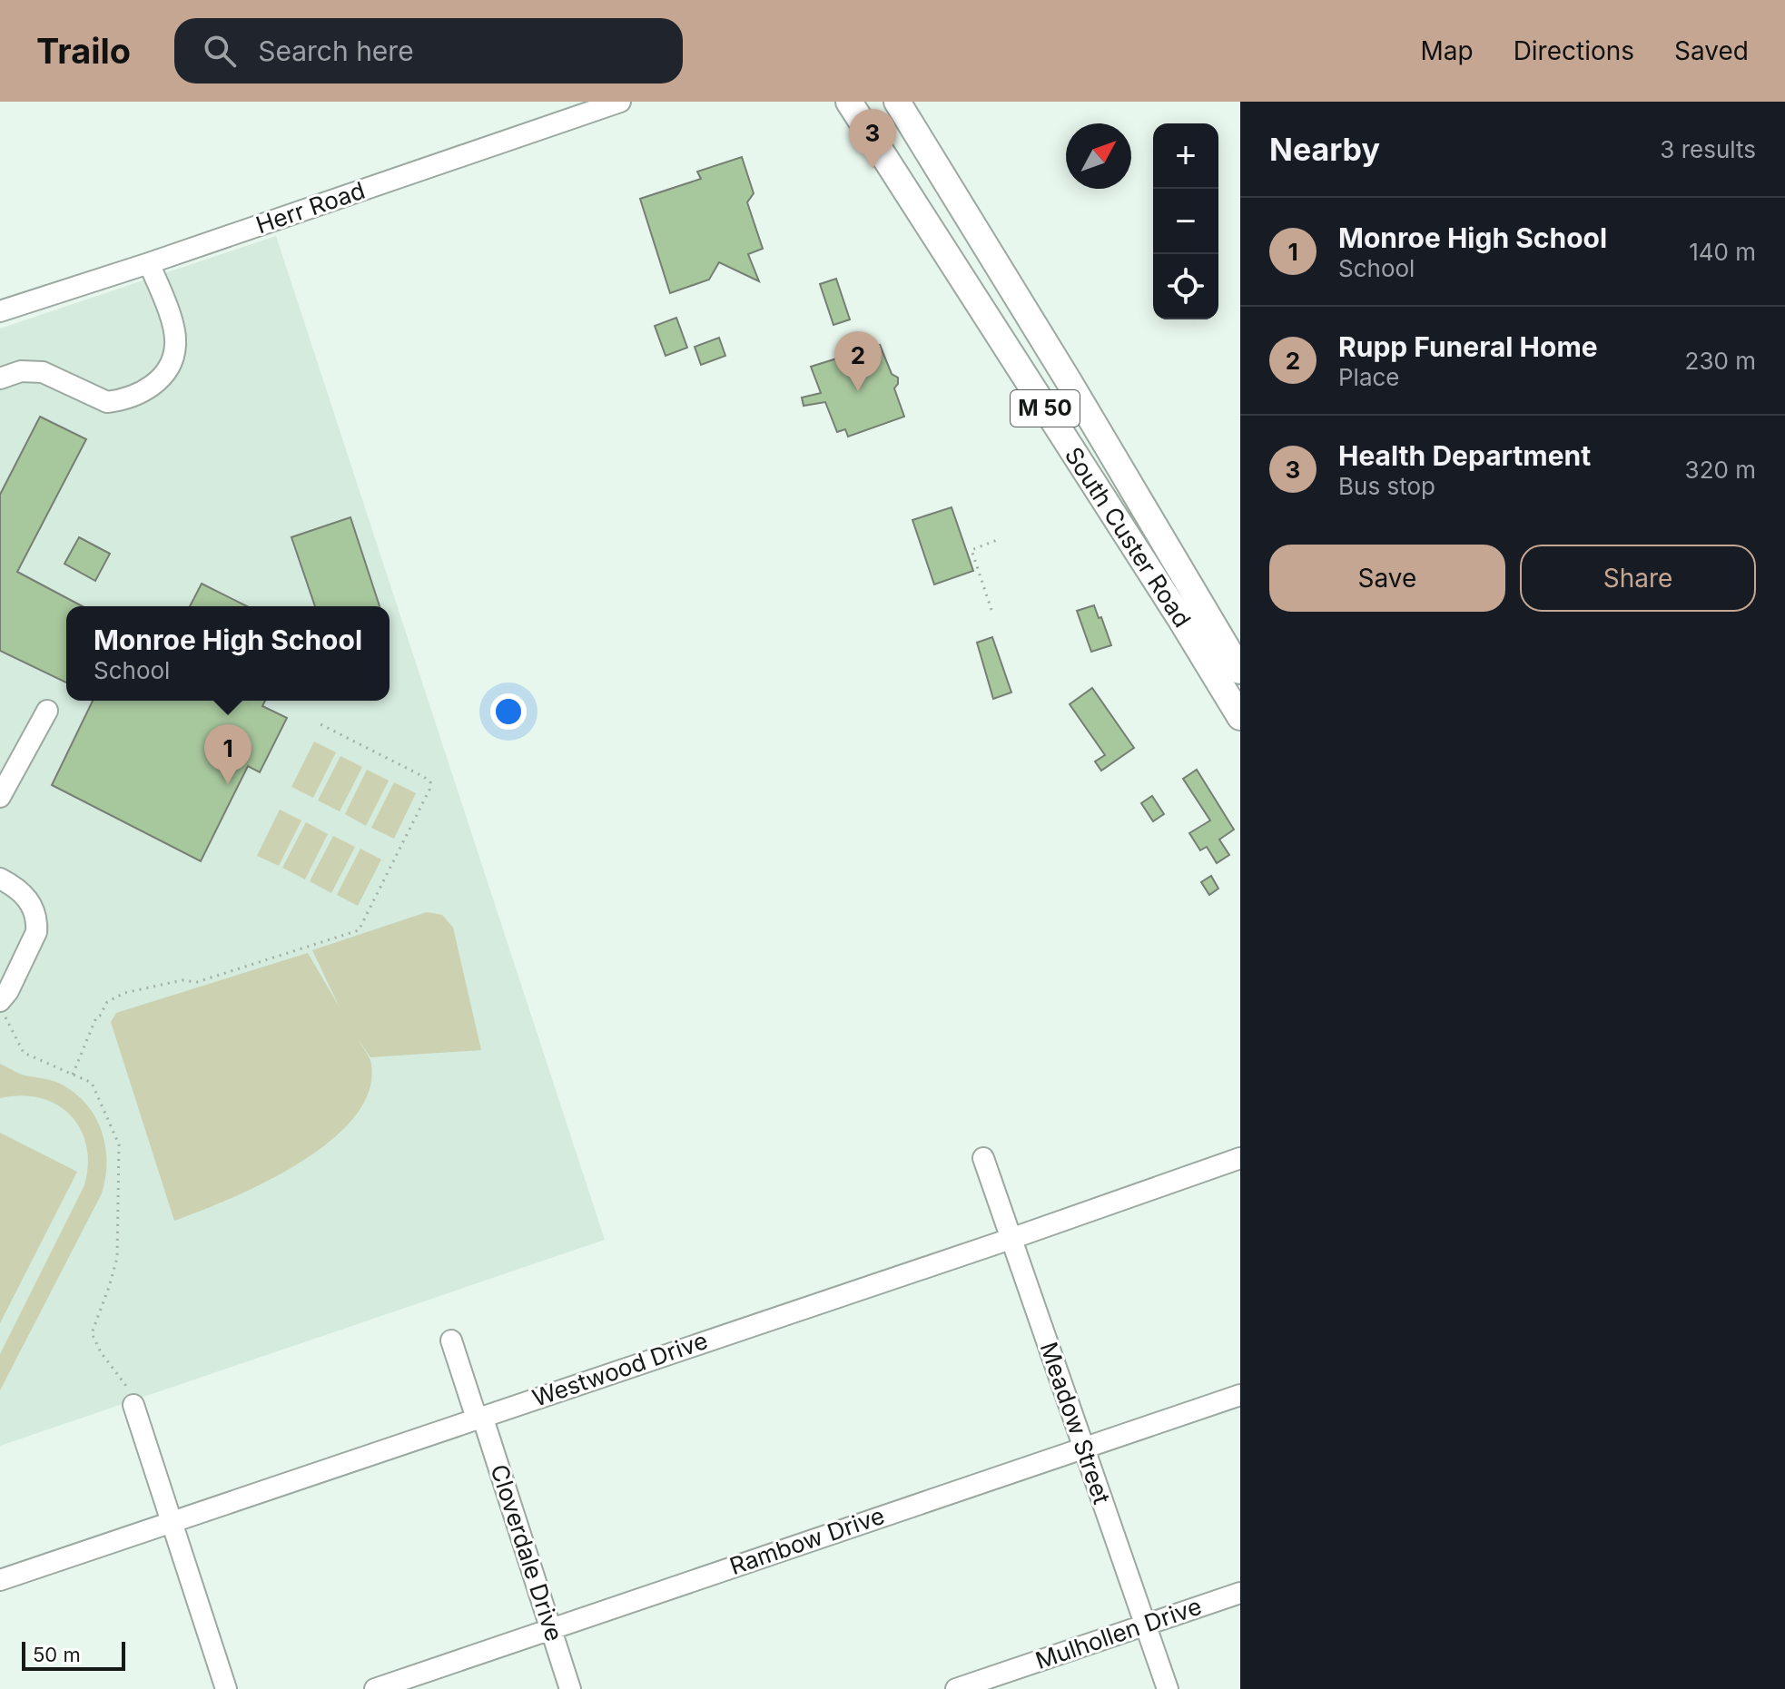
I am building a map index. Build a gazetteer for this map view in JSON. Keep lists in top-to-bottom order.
{
  "streets": {
    "main road": ["M 50", "South Custer Road"],
    "street": [
      "Herr Road",
      "Westwood Drive",
      "Meadow Street",
      "Rambow Drive",
      "Cloverdale Drive",
      "Mulhollen Drive"
    ]
  },
  "crossings": [
    ["Westwood Drive", "Meadow Street"],
    ["Westwood Drive", "Cloverdale Drive"],
    ["Meadow Street", "Rambow Drive"],
    ["Meadow Street", "Mulhollen Drive"],
    ["Rambow Drive", "Cloverdale Drive"]
  ],
  "scale_bar": "50 m",
  "north": "top right",
  "page": {
    "header": "Trailo",
    "search": "Search here",
    "nav": ["Map", "Directions", "Saved"],
    "heading": ["Nearby", "3 results"],
    "pins": ["3", "2", "1"],
    "map_buttons": ["+", "−"],
    "list": [
      {
        "mark": "1",
        "name": "Monroe High School",
        "note": "School",
        "value": "140 m"
      },
      {
        "mark": "2",
        "name": "Rupp Funeral Home",
        "note": "Place",
        "value": "230 m"
      },
      {
        "mark": "3",
        "name": "Health Department",
        "note": "Bus stop",
        "value": "320 m"
      }
    ],
    "buttons": ["Save", "Share"],
    "popup": ["Monroe High School", "School"],
    "scale": "50 m"
  }
}
